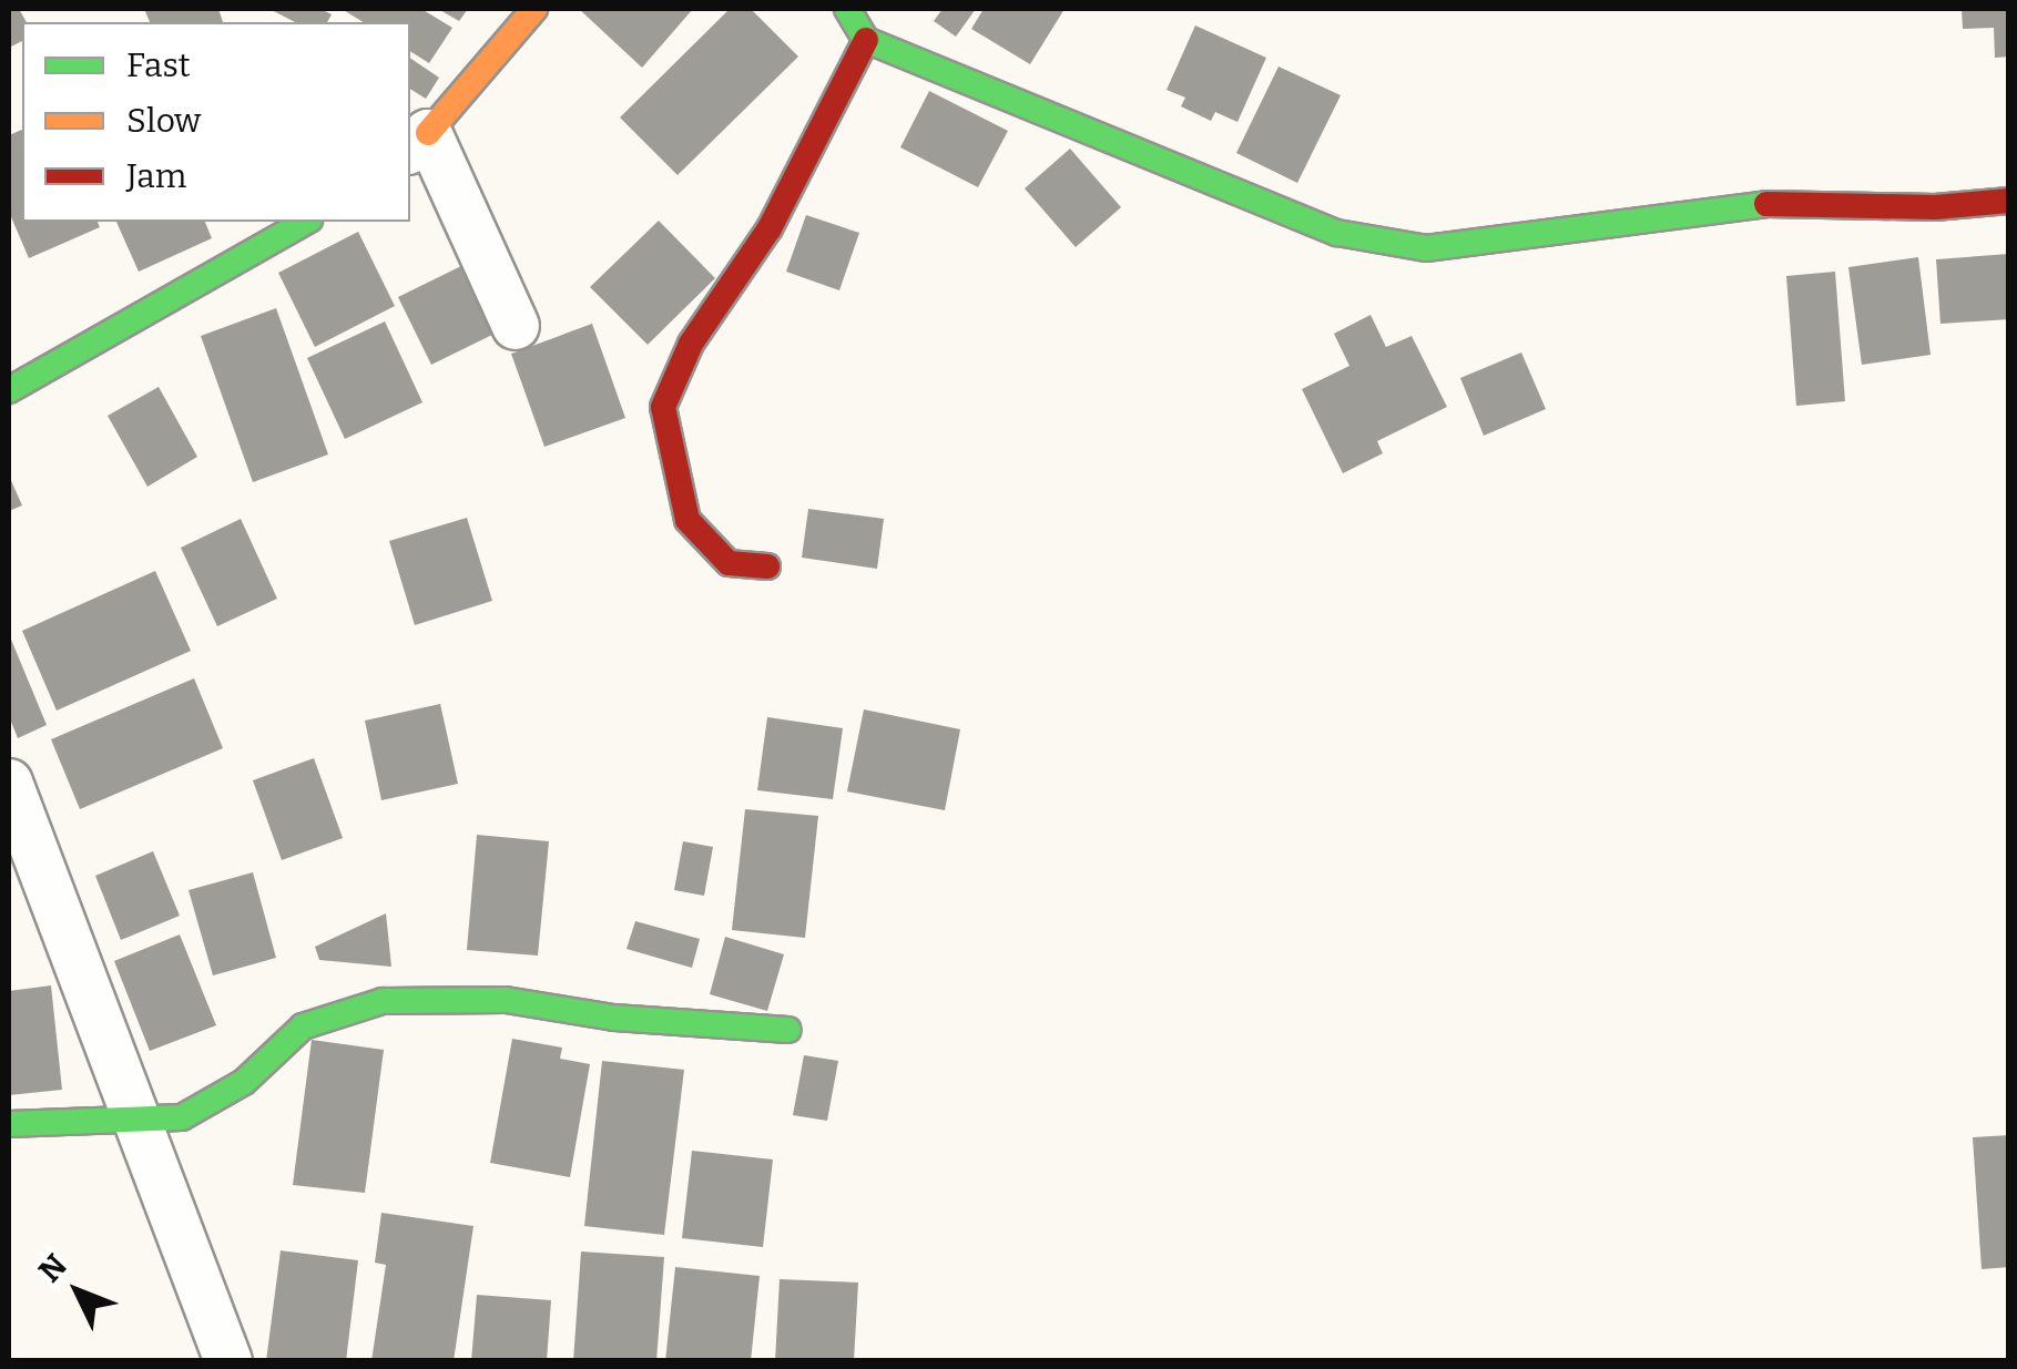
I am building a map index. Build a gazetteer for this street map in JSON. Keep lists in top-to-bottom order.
{
  "legend": ["Fast", "Slow", "Jam"],
  "north": "top left"
}
